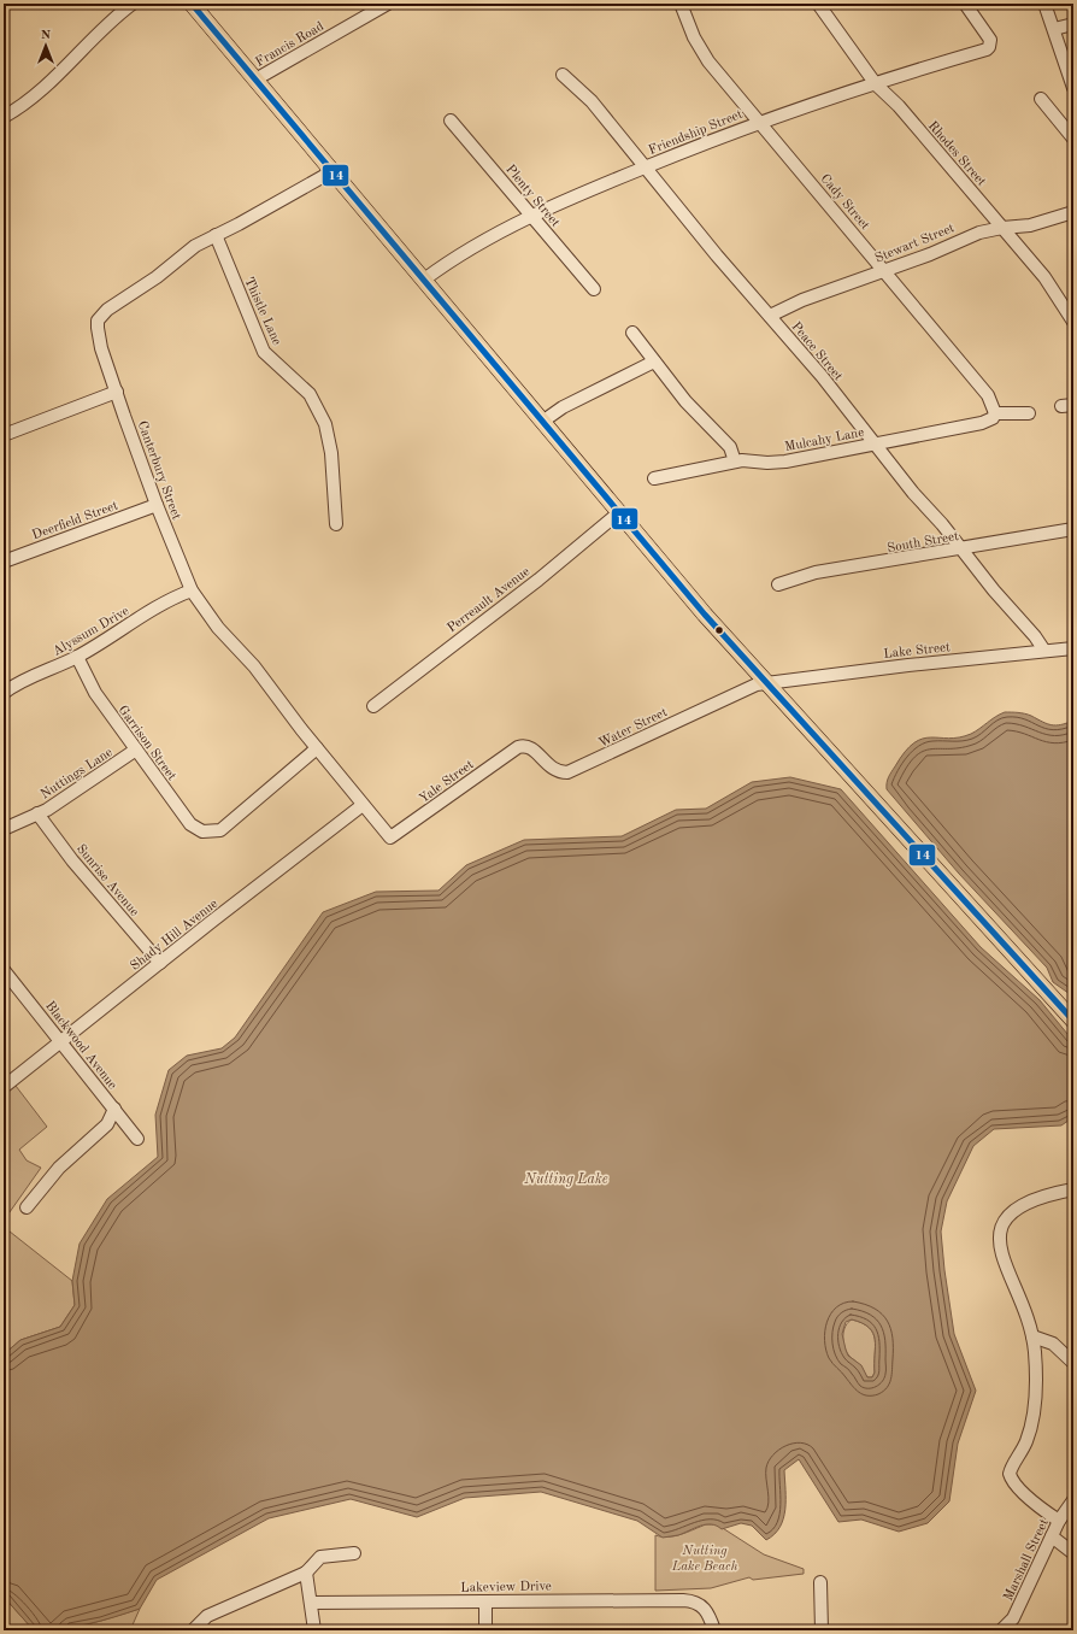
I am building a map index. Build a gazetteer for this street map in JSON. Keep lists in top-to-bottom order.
{
  "streets": {
    "street": [
      "Francis Road",
      "Friendship Street",
      "Rhodes Street",
      "Plenty Street",
      "Cady Street",
      "Stewart Street",
      "Thistle Lane",
      "Peace Street",
      "Mulcahy Lane",
      "Canterbury Street",
      "Deerfield Street",
      "South Street",
      "Perreault Avenue",
      "Alyssum Drive",
      "Lake Street",
      "Water Street",
      "Garrison Street",
      "Nuttings Lane",
      "Yale Street",
      "Sunrise Avenue",
      "Shady Hill Avenue",
      "Blackwood Avenue",
      "Marshall Street",
      "Lakeview Drive"
    ]
  },
  "crossings": [
    ["Friendship Street", "Rhodes Street"],
    ["Friendship Street", "Plenty Street"],
    ["Friendship Street", "Cady Street"],
    ["Friendship Street", "Peace Street"],
    ["Rhodes Street", "Stewart Street"],
    ["Cady Street", "Stewart Street"],
    ["Cady Street", "Mulcahy Lane"],
    ["Stewart Street", "Peace Street"],
    ["Thistle Lane", "Canterbury Street"],
    ["Peace Street", "Mulcahy Lane"],
    ["Peace Street", "South Street"],
    ["Peace Street", "Lake Street"],
    ["Canterbury Street", "Deerfield Street"],
    ["Canterbury Street", "Alyssum Drive"],
    ["Canterbury Street", "Garrison Street"],
    ["Canterbury Street", "Yale Street"],
    ["Canterbury Street", "Shady Hill Avenue"],
    ["Alyssum Drive", "Garrison Street"],
    ["Lake Street", "Water Street"],
    ["Water Street", "Yale Street"],
    ["Garrison Street", "Nuttings Lane"],
    ["Nuttings Lane", "Sunrise Avenue"],
    ["Sunrise Avenue", "Shady Hill Avenue"],
    ["Shady Hill Avenue", "Blackwood Avenue"]
  ],
  "water": ["Nutting Lake"],
  "parks": ["Nutting Lake Beach"],
  "lines": ["transit line 14"],
  "north": "top"
}
